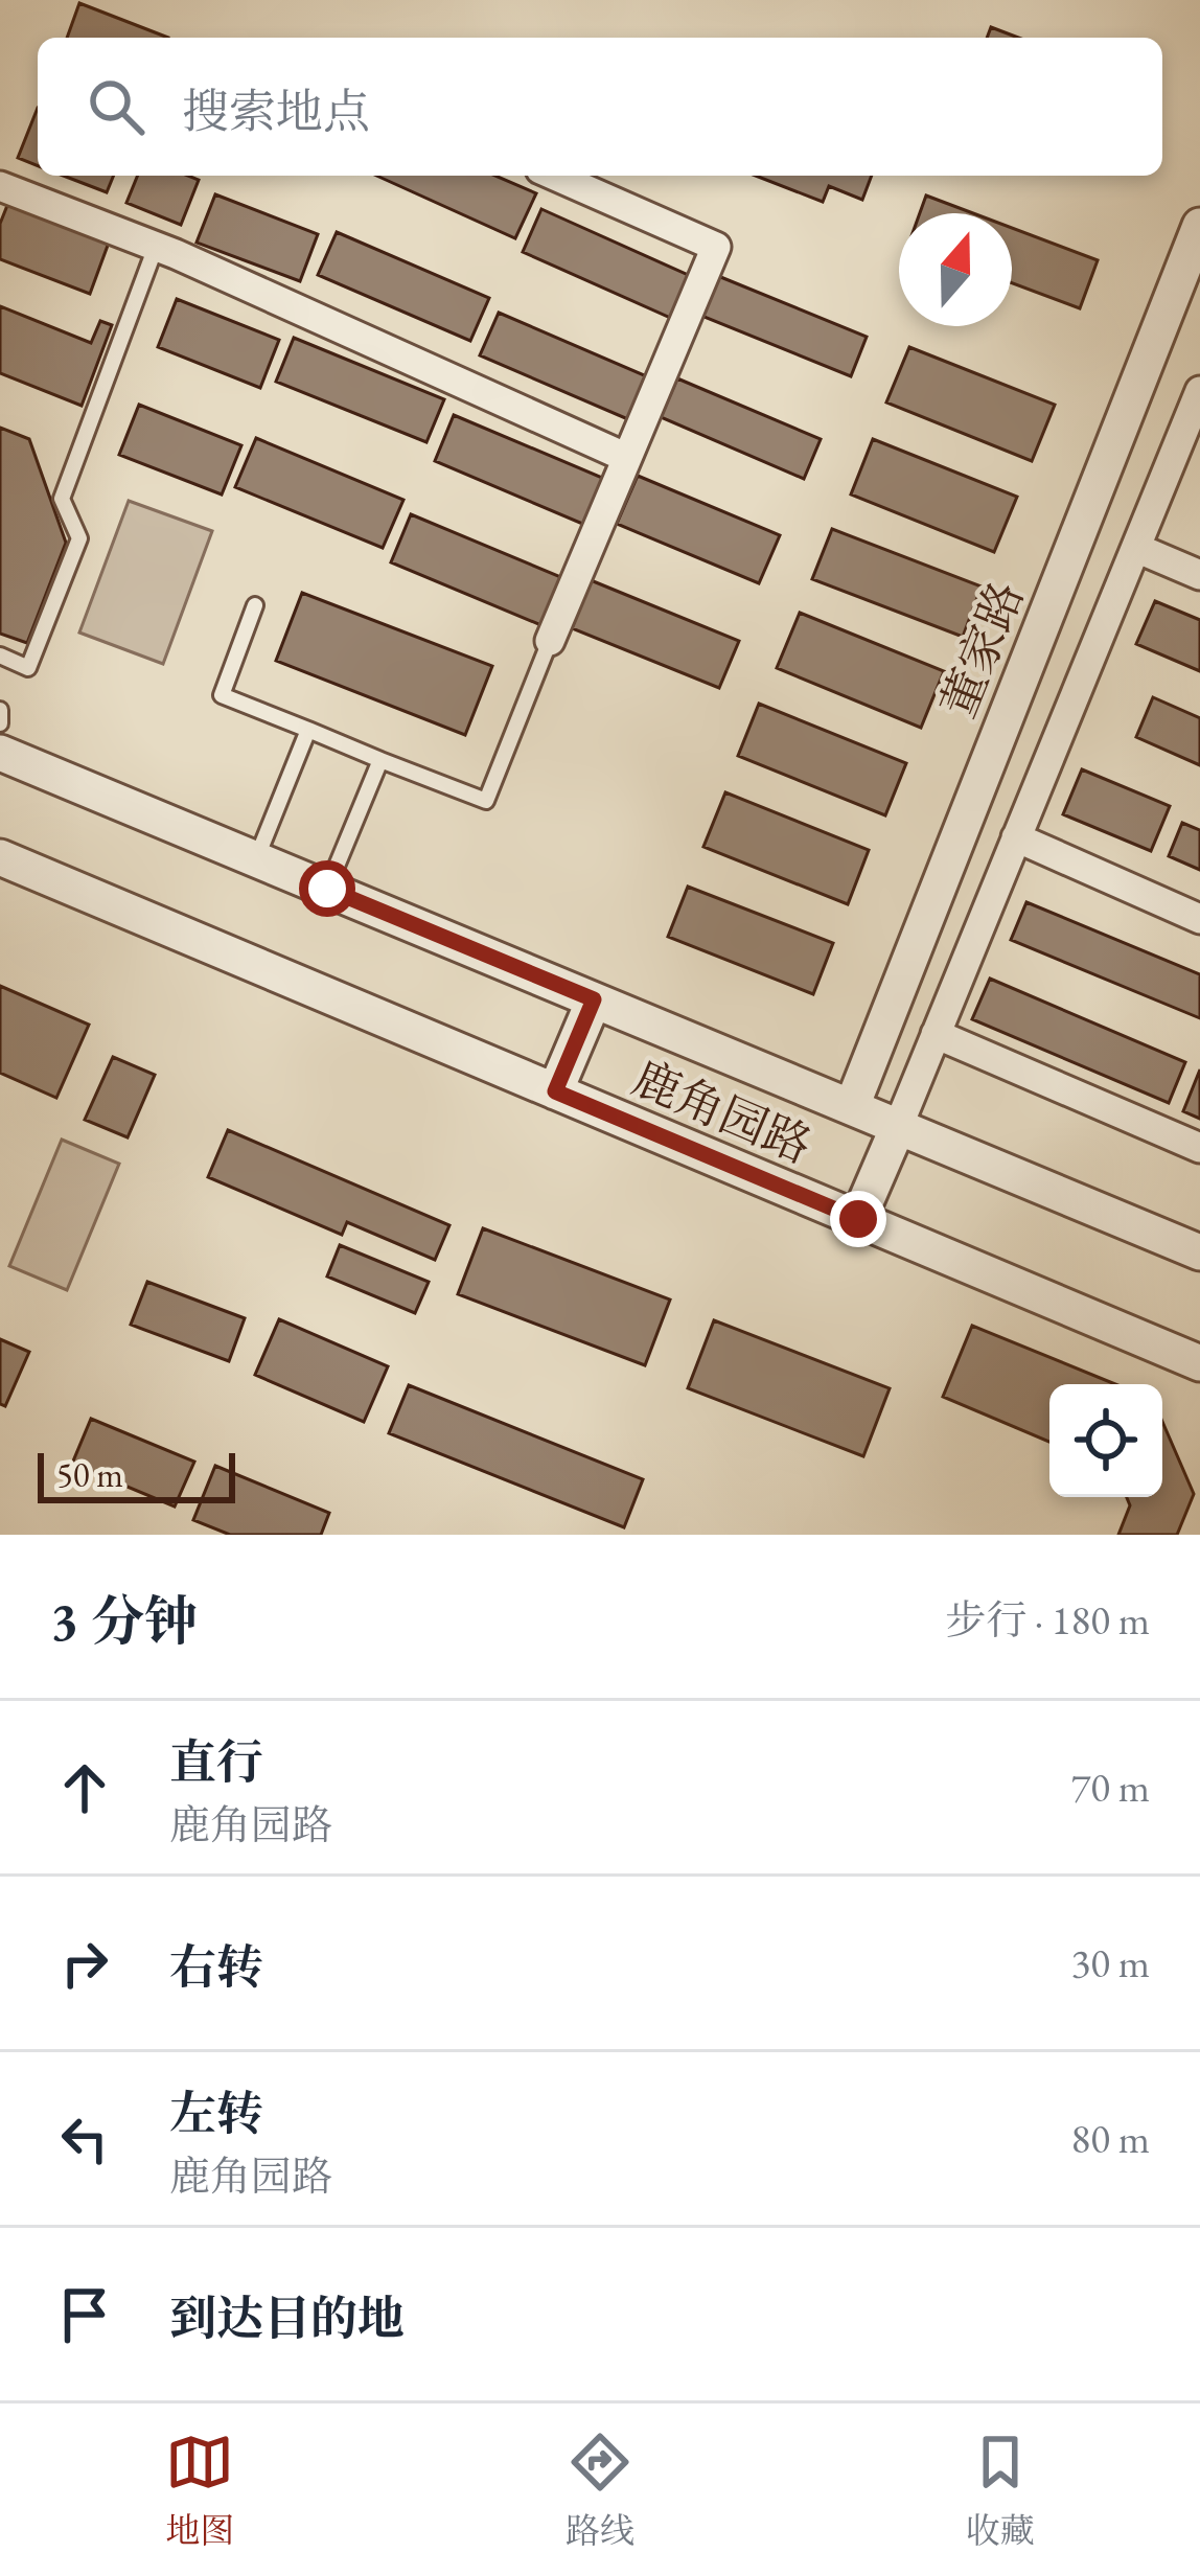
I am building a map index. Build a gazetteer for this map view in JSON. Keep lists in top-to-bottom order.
{
  "streets": {
    "street": ["董家路", "鹿角园路"]
  },
  "crossings": [
    ["董家路", "鹿角园路"]
  ],
  "scale_bar": "50 m",
  "north": "top",
  "page": {
    "search": "搜索地点",
    "scale": "50 m",
    "heading": ["3 分钟", "步行 · 180 m"],
    "list": [
      ["直行", "鹿角园路", "70 m"],
      ["右转", "30 m"],
      ["左转", "鹿角园路", "80 m"],
      "到达目的地"
    ],
    "nav": ["地图", "路线", "收藏"]
  }
}
